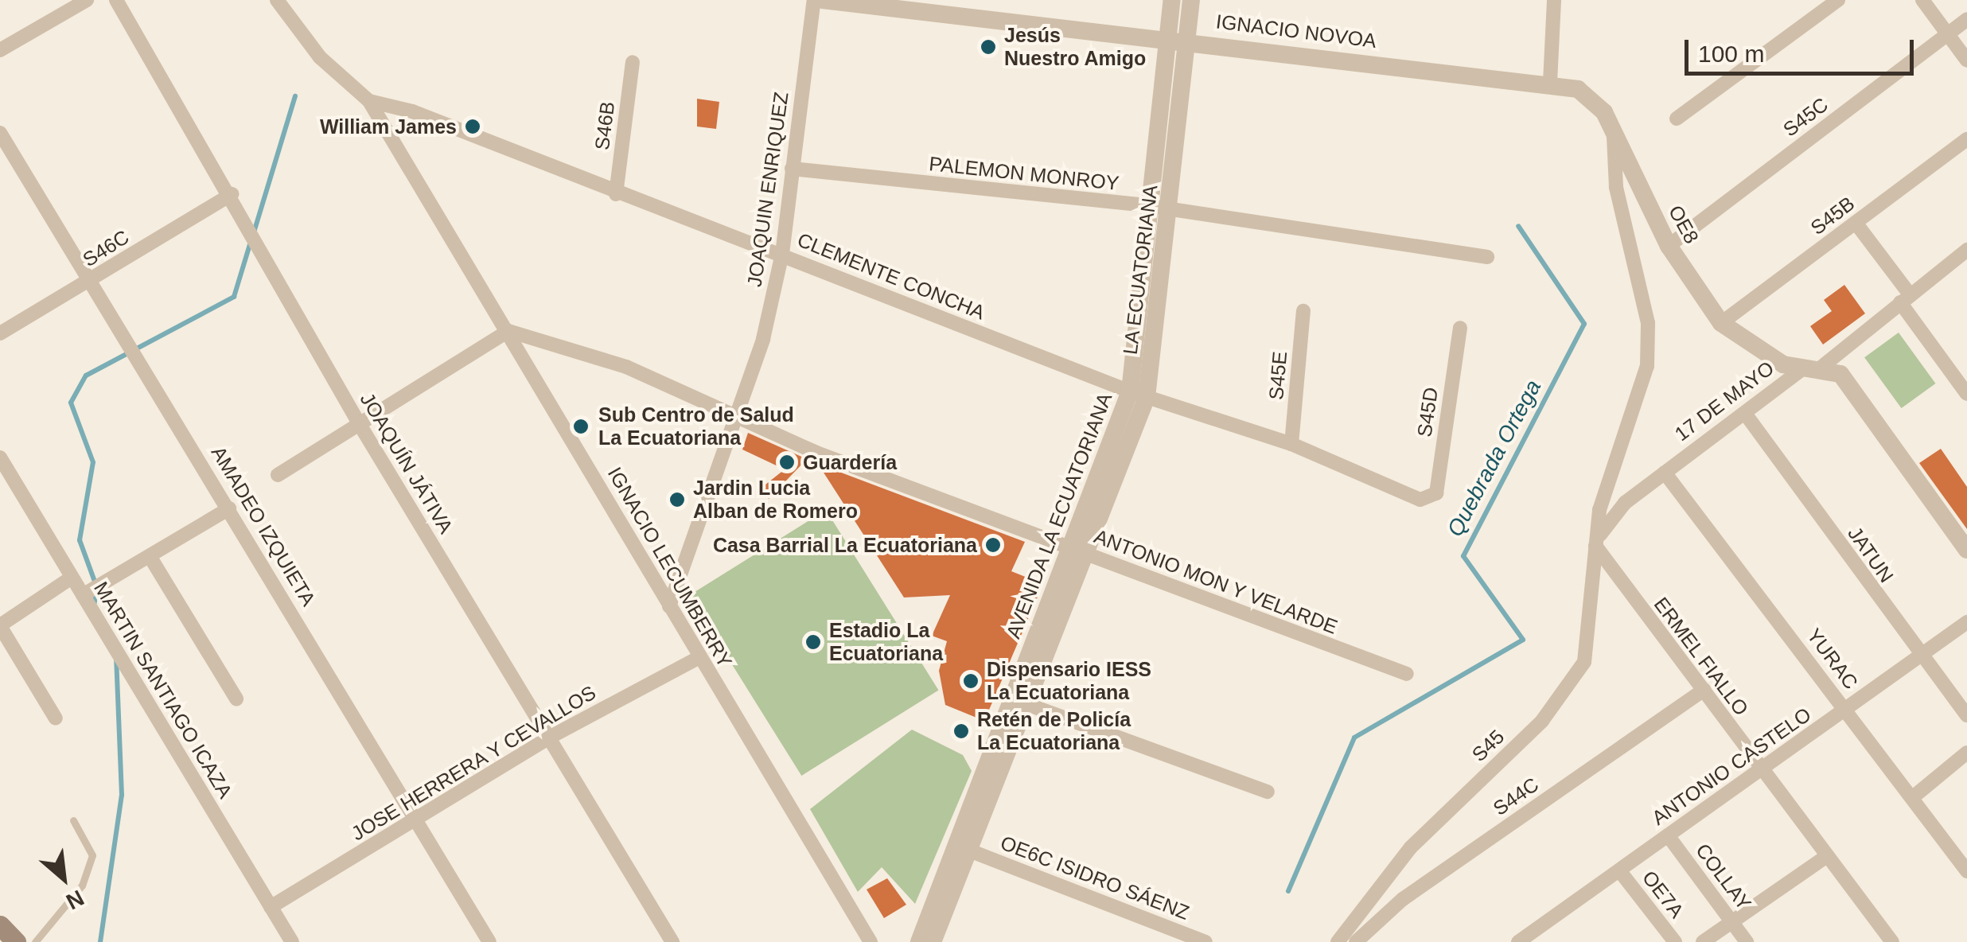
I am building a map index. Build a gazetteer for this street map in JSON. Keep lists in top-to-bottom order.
{
  "streets": {
    "street": [
      "IGNACIO NOVOA",
      "S45C",
      "S46B",
      "PALEMON MONROY",
      "JOAQUIN ENRIQUEZ",
      "S45B",
      "OE8",
      "S46C",
      "LA ECUATORIANA",
      "CLEMENTE CONCHA",
      "S45E",
      "17 DE MAYO",
      "S45D",
      "JOAQUÍN JÁTIVA",
      "AVENIDA LA ECUATORIANA",
      "AMADEO IZQUIETA",
      "JATUN",
      "IGNACIO LECUMBERRY",
      "ANTONIO MON Y VELARDE",
      "ERMEL FIALLO",
      "YURAC",
      "MARTIN SANTIAGO ICAZA",
      "S45",
      "JOSE HERRERA Y CEVALLOS",
      "ANTONIO CASTELO",
      "S44C",
      "COLLAY",
      "OE6C ISIDRO SÁENZ",
      "OE7A"
    ]
  },
  "crossings": [
    ["IGNACIO NOVOA", "OE8"],
    ["IGNACIO NOVOA", "LA ECUATORIANA"],
    ["IGNACIO NOVOA", "AVENIDA LA ECUATORIANA"],
    ["S45C", "OE8"],
    ["S46B", "CLEMENTE CONCHA"],
    ["PALEMON MONROY", "JOAQUIN ENRIQUEZ"],
    ["PALEMON MONROY", "LA ECUATORIANA"],
    ["PALEMON MONROY", "AVENIDA LA ECUATORIANA"],
    ["JOAQUIN ENRIQUEZ", "CLEMENTE CONCHA"],
    ["JOAQUIN ENRIQUEZ", "IGNACIO LECUMBERRY"],
    ["JOAQUIN ENRIQUEZ", "ANTONIO MON Y VELARDE"],
    ["S45B", "OE8"],
    ["OE8", "17 DE MAYO"],
    ["OE8", "S45"],
    ["S46C", "JOAQUÍN JÁTIVA"],
    ["S46C", "AMADEO IZQUIETA"],
    ["LA ECUATORIANA", "CLEMENTE CONCHA"],
    ["LA ECUATORIANA", "AVENIDA LA ECUATORIANA"],
    ["CLEMENTE CONCHA", "S45E"],
    ["CLEMENTE CONCHA", "S45D"],
    ["CLEMENTE CONCHA", "AVENIDA LA ECUATORIANA"],
    ["CLEMENTE CONCHA", "IGNACIO LECUMBERRY"],
    ["17 DE MAYO", "JATUN"],
    ["17 DE MAYO", "ERMEL FIALLO"],
    ["17 DE MAYO", "YURAC"],
    ["17 DE MAYO", "S45"],
    ["JOAQUÍN JÁTIVA", "JOSE HERRERA Y CEVALLOS"],
    ["AVENIDA LA ECUATORIANA", "ANTONIO MON Y VELARDE"],
    ["AVENIDA LA ECUATORIANA", "OE6C ISIDRO SÁENZ"],
    ["AMADEO IZQUIETA", "JOSE HERRERA Y CEVALLOS"],
    ["JATUN", "ANTONIO CASTELO"],
    ["IGNACIO LECUMBERRY", "ANTONIO MON Y VELARDE"],
    ["IGNACIO LECUMBERRY", "JOSE HERRERA Y CEVALLOS"],
    ["ERMEL FIALLO", "S45"],
    ["ERMEL FIALLO", "ANTONIO CASTELO"],
    ["ERMEL FIALLO", "S44C"],
    ["YURAC", "ANTONIO CASTELO"],
    ["MARTIN SANTIAGO ICAZA", "JOSE HERRERA Y CEVALLOS"],
    ["ANTONIO CASTELO", "COLLAY"],
    ["ANTONIO CASTELO", "OE7A"]
  ],
  "water": ["Quebrada Ortega"],
  "places": [
    "Jesús Nuestro Amigo",
    "William James",
    "Sub Centro de Salud La Ecuatoriana",
    "Guardería",
    "Jardin Lucia Alban de Romero",
    "Casa Barrial La Ecuatoriana",
    "Estadio La Ecuatoriana",
    "Dispensario IESS La Ecuatoriana",
    "Retén de Policía La Ecuatoriana"
  ],
  "scale_bar": "100 m",
  "north": "bottom right"
}
